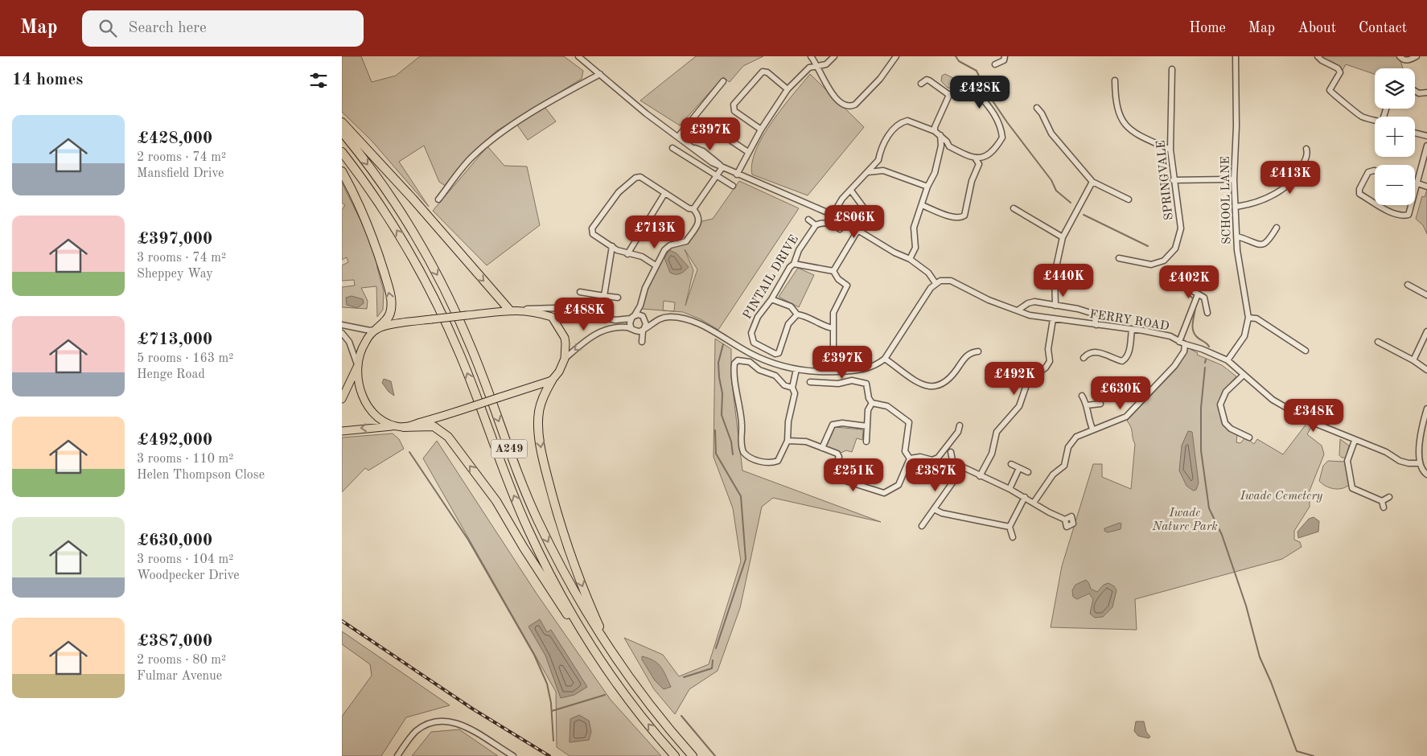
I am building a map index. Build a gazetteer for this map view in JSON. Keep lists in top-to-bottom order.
{
  "streets": {
    "highway": ["A249"],
    "street": [
      "SPRINGVALE",
      "SCHOOL LANE",
      "PINTAIL DRIVE",
      "FERRY ROAD"
    ]
  },
  "crossings": [
    ["SCHOOL LANE", "FERRY ROAD"]
  ],
  "parks": ["Iwade Cemetery", "Iwade Nature Park"],
  "page": {
    "header": "Map",
    "search": "Search here",
    "nav": [
      "Home",
      "Map",
      "About",
      "Contact"
    ],
    "heading": "14 homes",
    "map_buttons": ["+", "−"],
    "price": [
      "£428K",
      "£397K",
      "£413K",
      "£806K",
      "£713K",
      "£440K",
      "£402K",
      "£488K",
      "£397K",
      "£492K",
      "£630K",
      "£348K",
      "£251K",
      "£387K"
    ],
    "list": [
      {
        "name": "£428,000",
        "note": "2 rooms · 74 m² · Mansfield Drive"
      },
      {
        "name": "£397,000",
        "note": "3 rooms · 74 m² · Sheppey Way"
      },
      {
        "name": "£713,000",
        "note": "5 rooms · 163 m² · Henge Road"
      },
      {
        "name": "£492,000",
        "note": "3 rooms · 110 m² · Helen Thompson Close"
      },
      {
        "name": "£630,000",
        "note": "3 rooms · 104 m² · Woodpecker Drive"
      },
      {
        "name": "£387,000",
        "note": "2 rooms · 80 m² · Fulmar Avenue"
      }
    ]
  }
}
